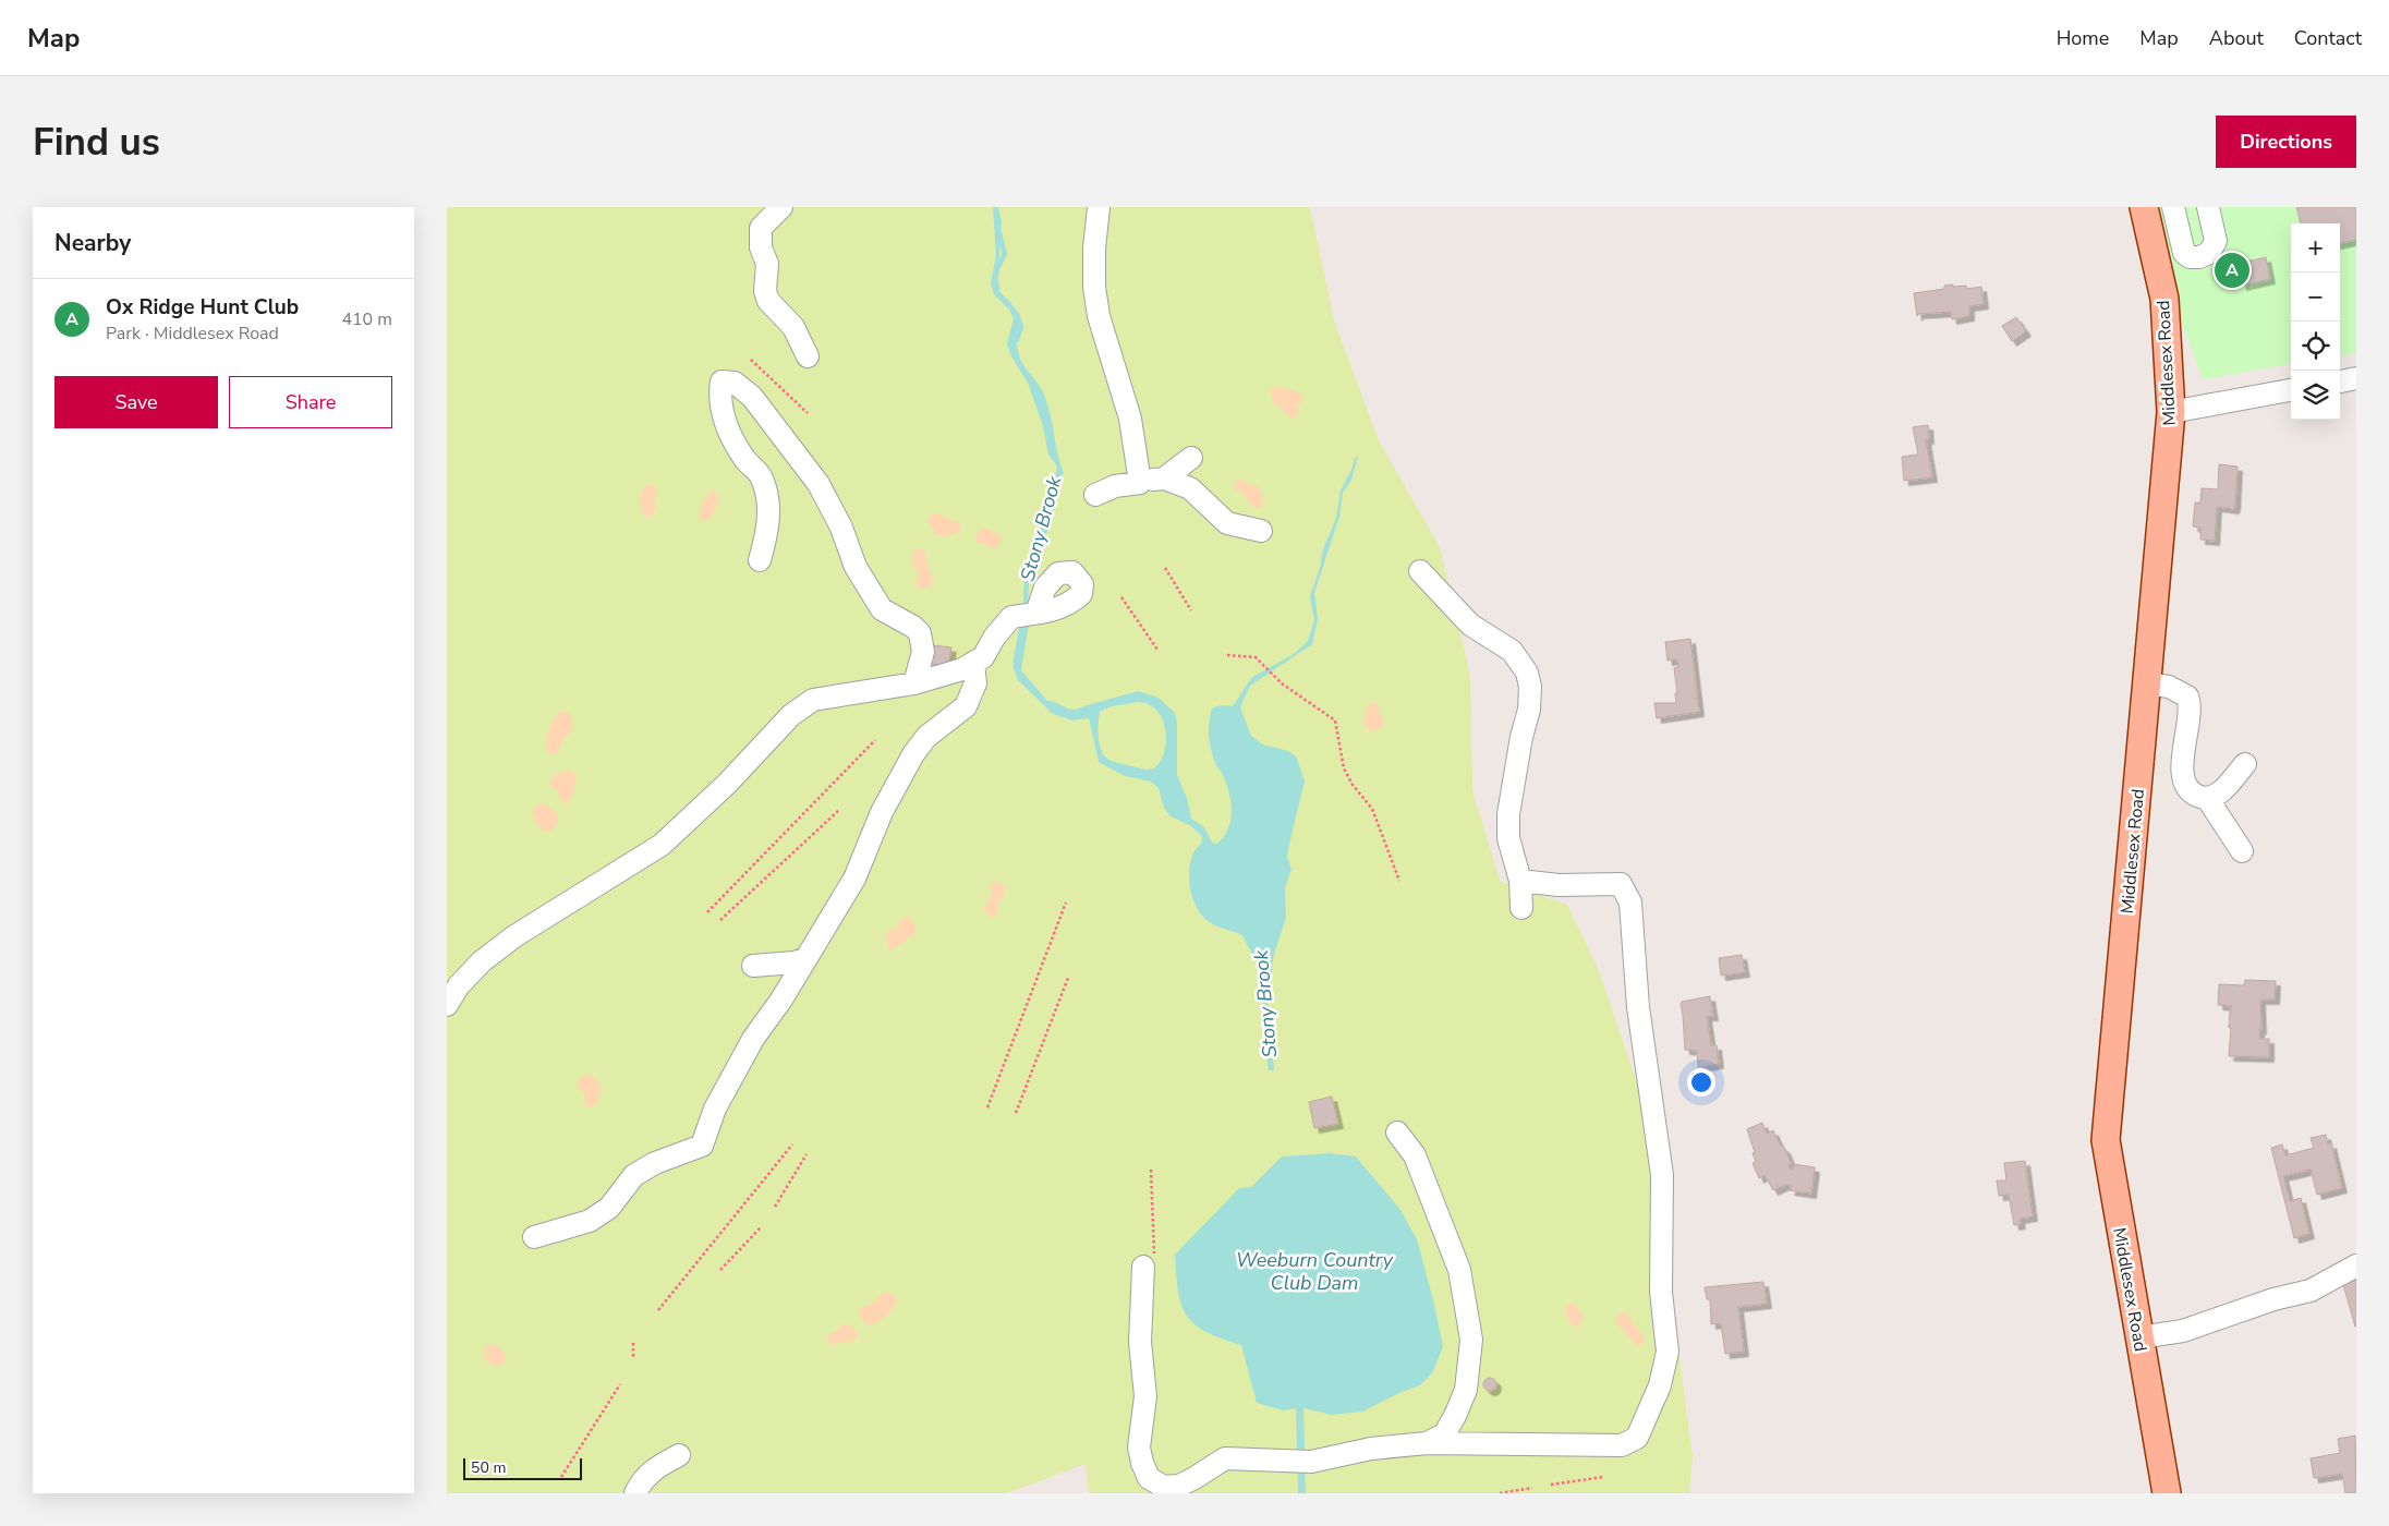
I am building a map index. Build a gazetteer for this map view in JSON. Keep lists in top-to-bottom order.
{
  "streets": {
    "main road": ["Middlesex Road"]
  },
  "water": ["Stony Brook", "Weeburn Country Club Dam"],
  "scale_bar": "50 m",
  "page": {
    "header": "Map",
    "nav": [
      "Home",
      "Map",
      "About",
      "Contact"
    ],
    "buttons": [
      "Directions",
      ["Save", "Share"]
    ],
    "title": "Find us",
    "heading": "Nearby",
    "map_buttons": ["+", "−"],
    "pins": "A",
    "list": [
      {
        "mark": "A",
        "name": "Ox Ridge Hunt Club",
        "note": "Park · Middlesex Road",
        "value": "410 m"
      }
    ],
    "scale": "50 m"
  }
}
